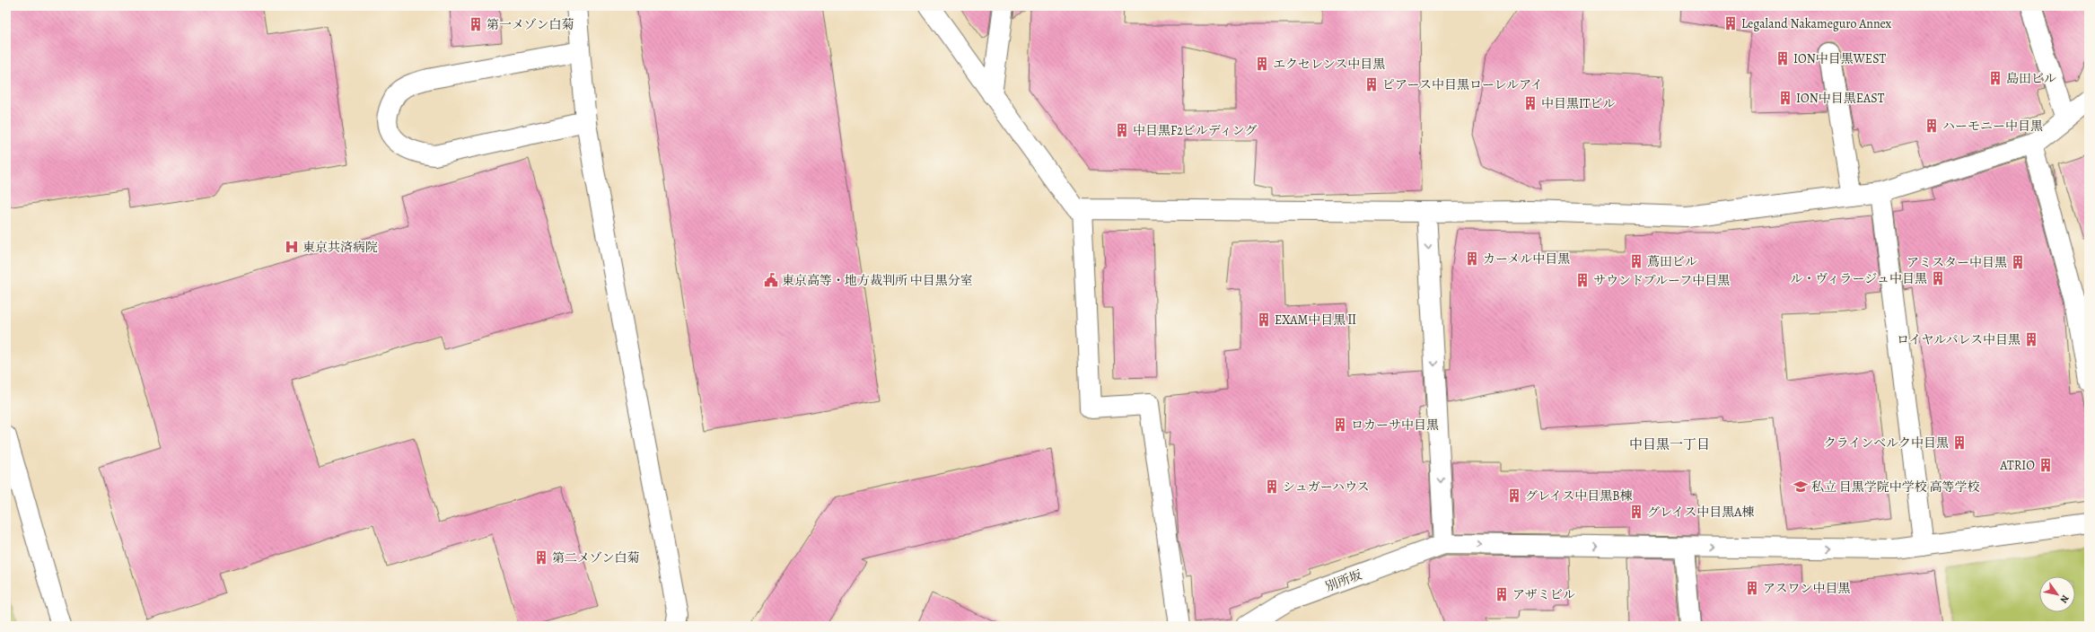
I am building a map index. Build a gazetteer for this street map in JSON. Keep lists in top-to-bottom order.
{
  "streets": {
    "street": ["別所坂"]
  },
  "districts": ["中目黒一丁目"],
  "places": {
    "building": [
      "Legaland Nakameguro Annex",
      "第一メゾン白菊",
      "ION中目黒WEST",
      "エクセレンス中目黒",
      "島田ビル",
      "ピアース中目黒ローレルアイ",
      "ION中目黒EAST",
      "中目黒ITビル",
      "ハーモニー中目黒",
      "中目黒F2ビルディング",
      "カーメル中目黒",
      "蔦田ビル",
      "アミスター中目黒",
      "ル・ヴィラージュ中目黒",
      "サウンドプルーフ中目黒",
      "EXAM中目黒Ⅱ",
      "ロイヤルパレス中目黒",
      "ロカーサ中目黒",
      "クラインベルク中目黒",
      "ATRIO",
      "シュガーハウス",
      "グレイス中目黒B棟",
      "グレイス中目黒A棟",
      "第二メゾン白菊",
      "アスワン中目黒",
      "アザミビル"
    ],
    "hospital": ["東京共済病院"],
    "public building": ["東京高等・地方裁判所 中目黒分室"],
    "school or university": ["私立 目黒学院中学校 高等学校"]
  },
  "north": "bottom right"
}
